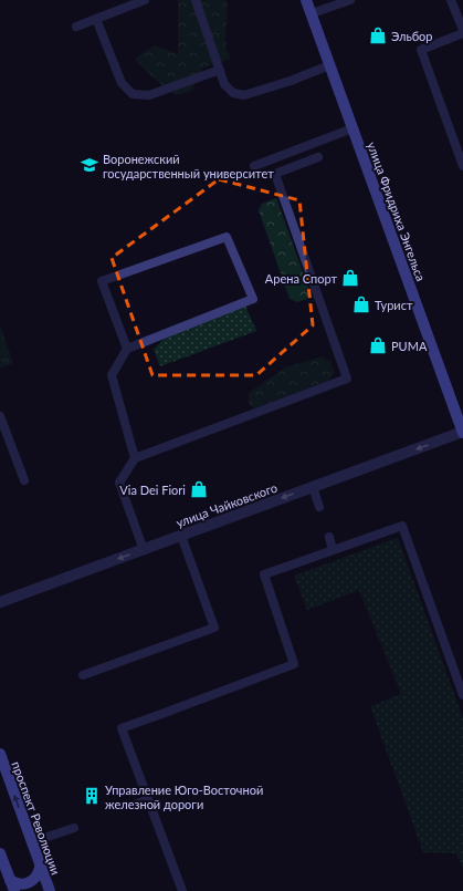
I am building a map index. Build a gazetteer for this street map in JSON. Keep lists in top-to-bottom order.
{
  "streets": {
    "street": ["улица Фридриха Энгельса", "улица Чайковского", "проспект Революции"]
  },
  "crossings": [
    ["улица Фридриха Энгельса", "улица Чайковского"]
  ],
  "one_way": ["улица Чайковского", "проспект Революции"],
  "places": {
    "shop": [
      "Эльбор",
      "Арена Спорт",
      "Турист",
      "PUMA",
      "Via Dei Fiori"
    ],
    "school or university": ["Воронежский государственный университет"],
    "building": ["Управление Юго-Восточной железной дороги"]
  }
}
